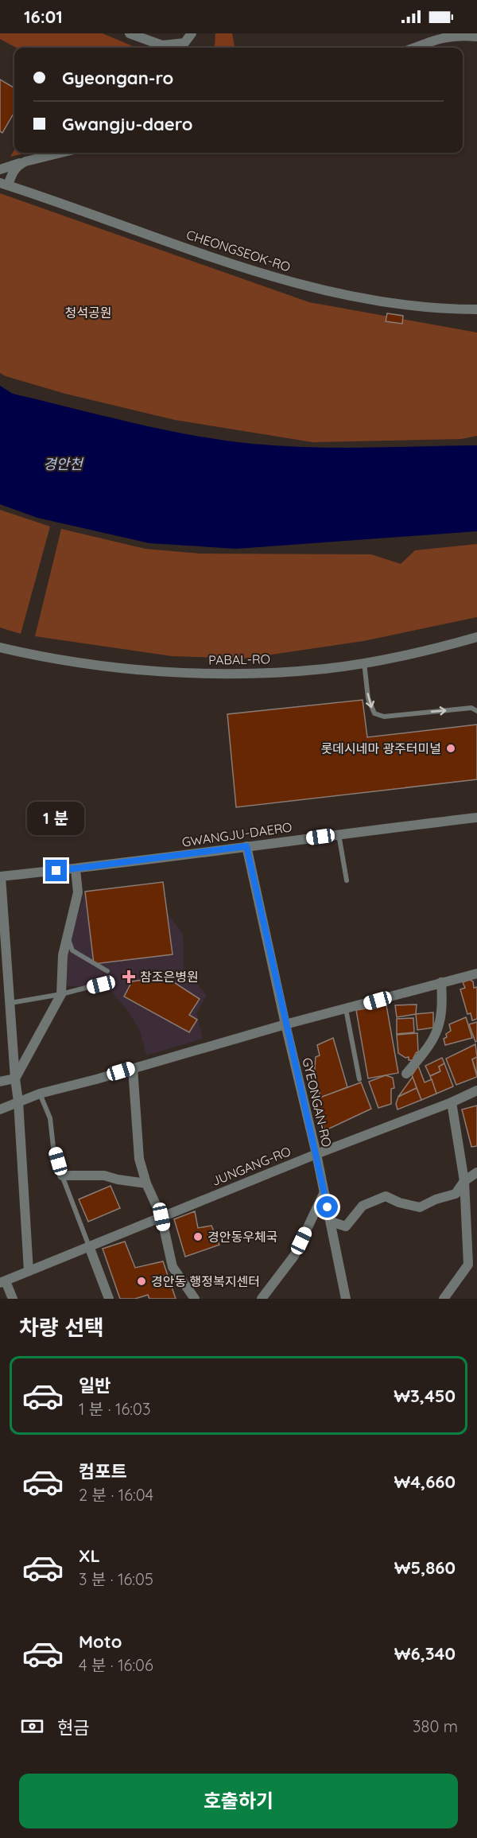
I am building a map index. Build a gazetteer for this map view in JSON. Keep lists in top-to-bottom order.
{
  "streets": {
    "street": [
      "CHEONGSEOK-RO",
      "PABAL-RO",
      "GWANGJU-DAERO",
      "GYEONGAN-RO",
      "JUNGANG-RO"
    ]
  },
  "crossings": [
    ["GWANGJU-DAERO", "GYEONGAN-RO"],
    ["GYEONGAN-RO", "JUNGANG-RO"]
  ],
  "water": ["경안천"],
  "parks": ["청석공원"],
  "places": {
    "other": ["롯데시네마 광주터미널", "경안동우체국", "경안동 행정복지센터"],
    "health": ["참조은병원"]
  },
  "page": {
    "status": "16:01",
    "banner": ["Gyeongan-ro", "Gwangju-daero"],
    "bubble": "1 분",
    "heading": "차량 선택",
    "list": [
      {
        "name": "일반",
        "note": "1 분 · 16:03",
        "value": "₩3,450"
      },
      {
        "name": "컴포트",
        "note": "2 분 · 16:04",
        "value": "₩4,660"
      },
      {
        "name": "XL",
        "note": "3 분 · 16:05",
        "value": "₩5,860"
      },
      {
        "name": "Moto",
        "note": "4 분 · 16:06",
        "value": "₩6,340"
      }
    ],
    "pay": ["현금", "380 m"],
    "buttons": "호출하기"
  }
}
